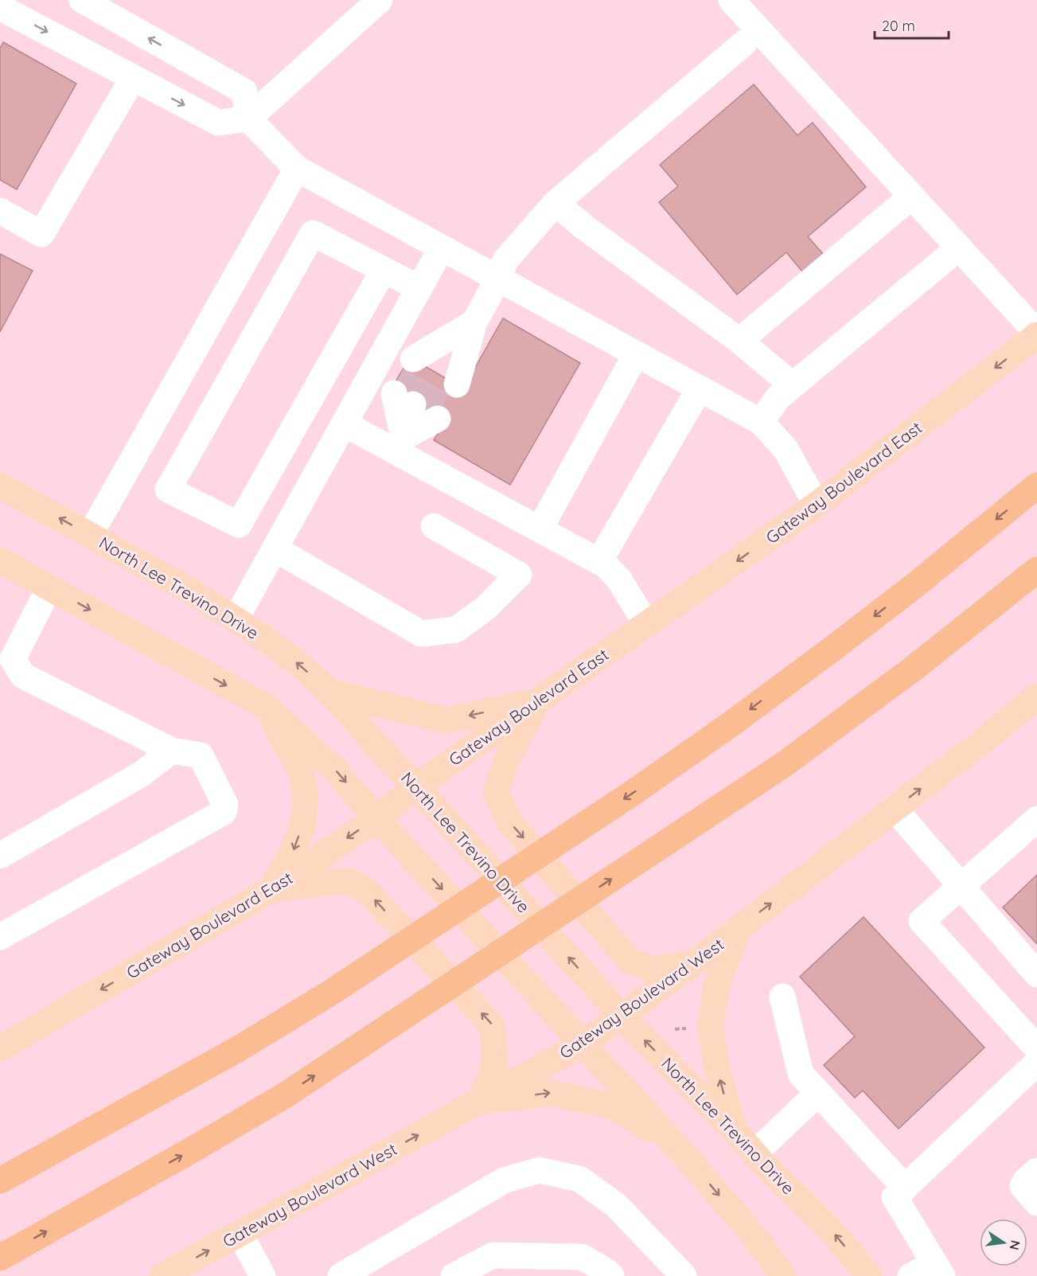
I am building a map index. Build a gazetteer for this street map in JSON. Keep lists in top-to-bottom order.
{
  "streets": {
    "main road": ["Gateway Boulevard East", "North Lee Trevino Drive", "Gateway Boulevard West"]
  },
  "crossings": [
    ["Gateway Boulevard East", "North Lee Trevino Drive"],
    ["North Lee Trevino Drive", "Gateway Boulevard West"]
  ],
  "one_way": ["Gateway Boulevard East", "Gateway Boulevard West"],
  "scale_bar": "20 m",
  "north": "right"
}
